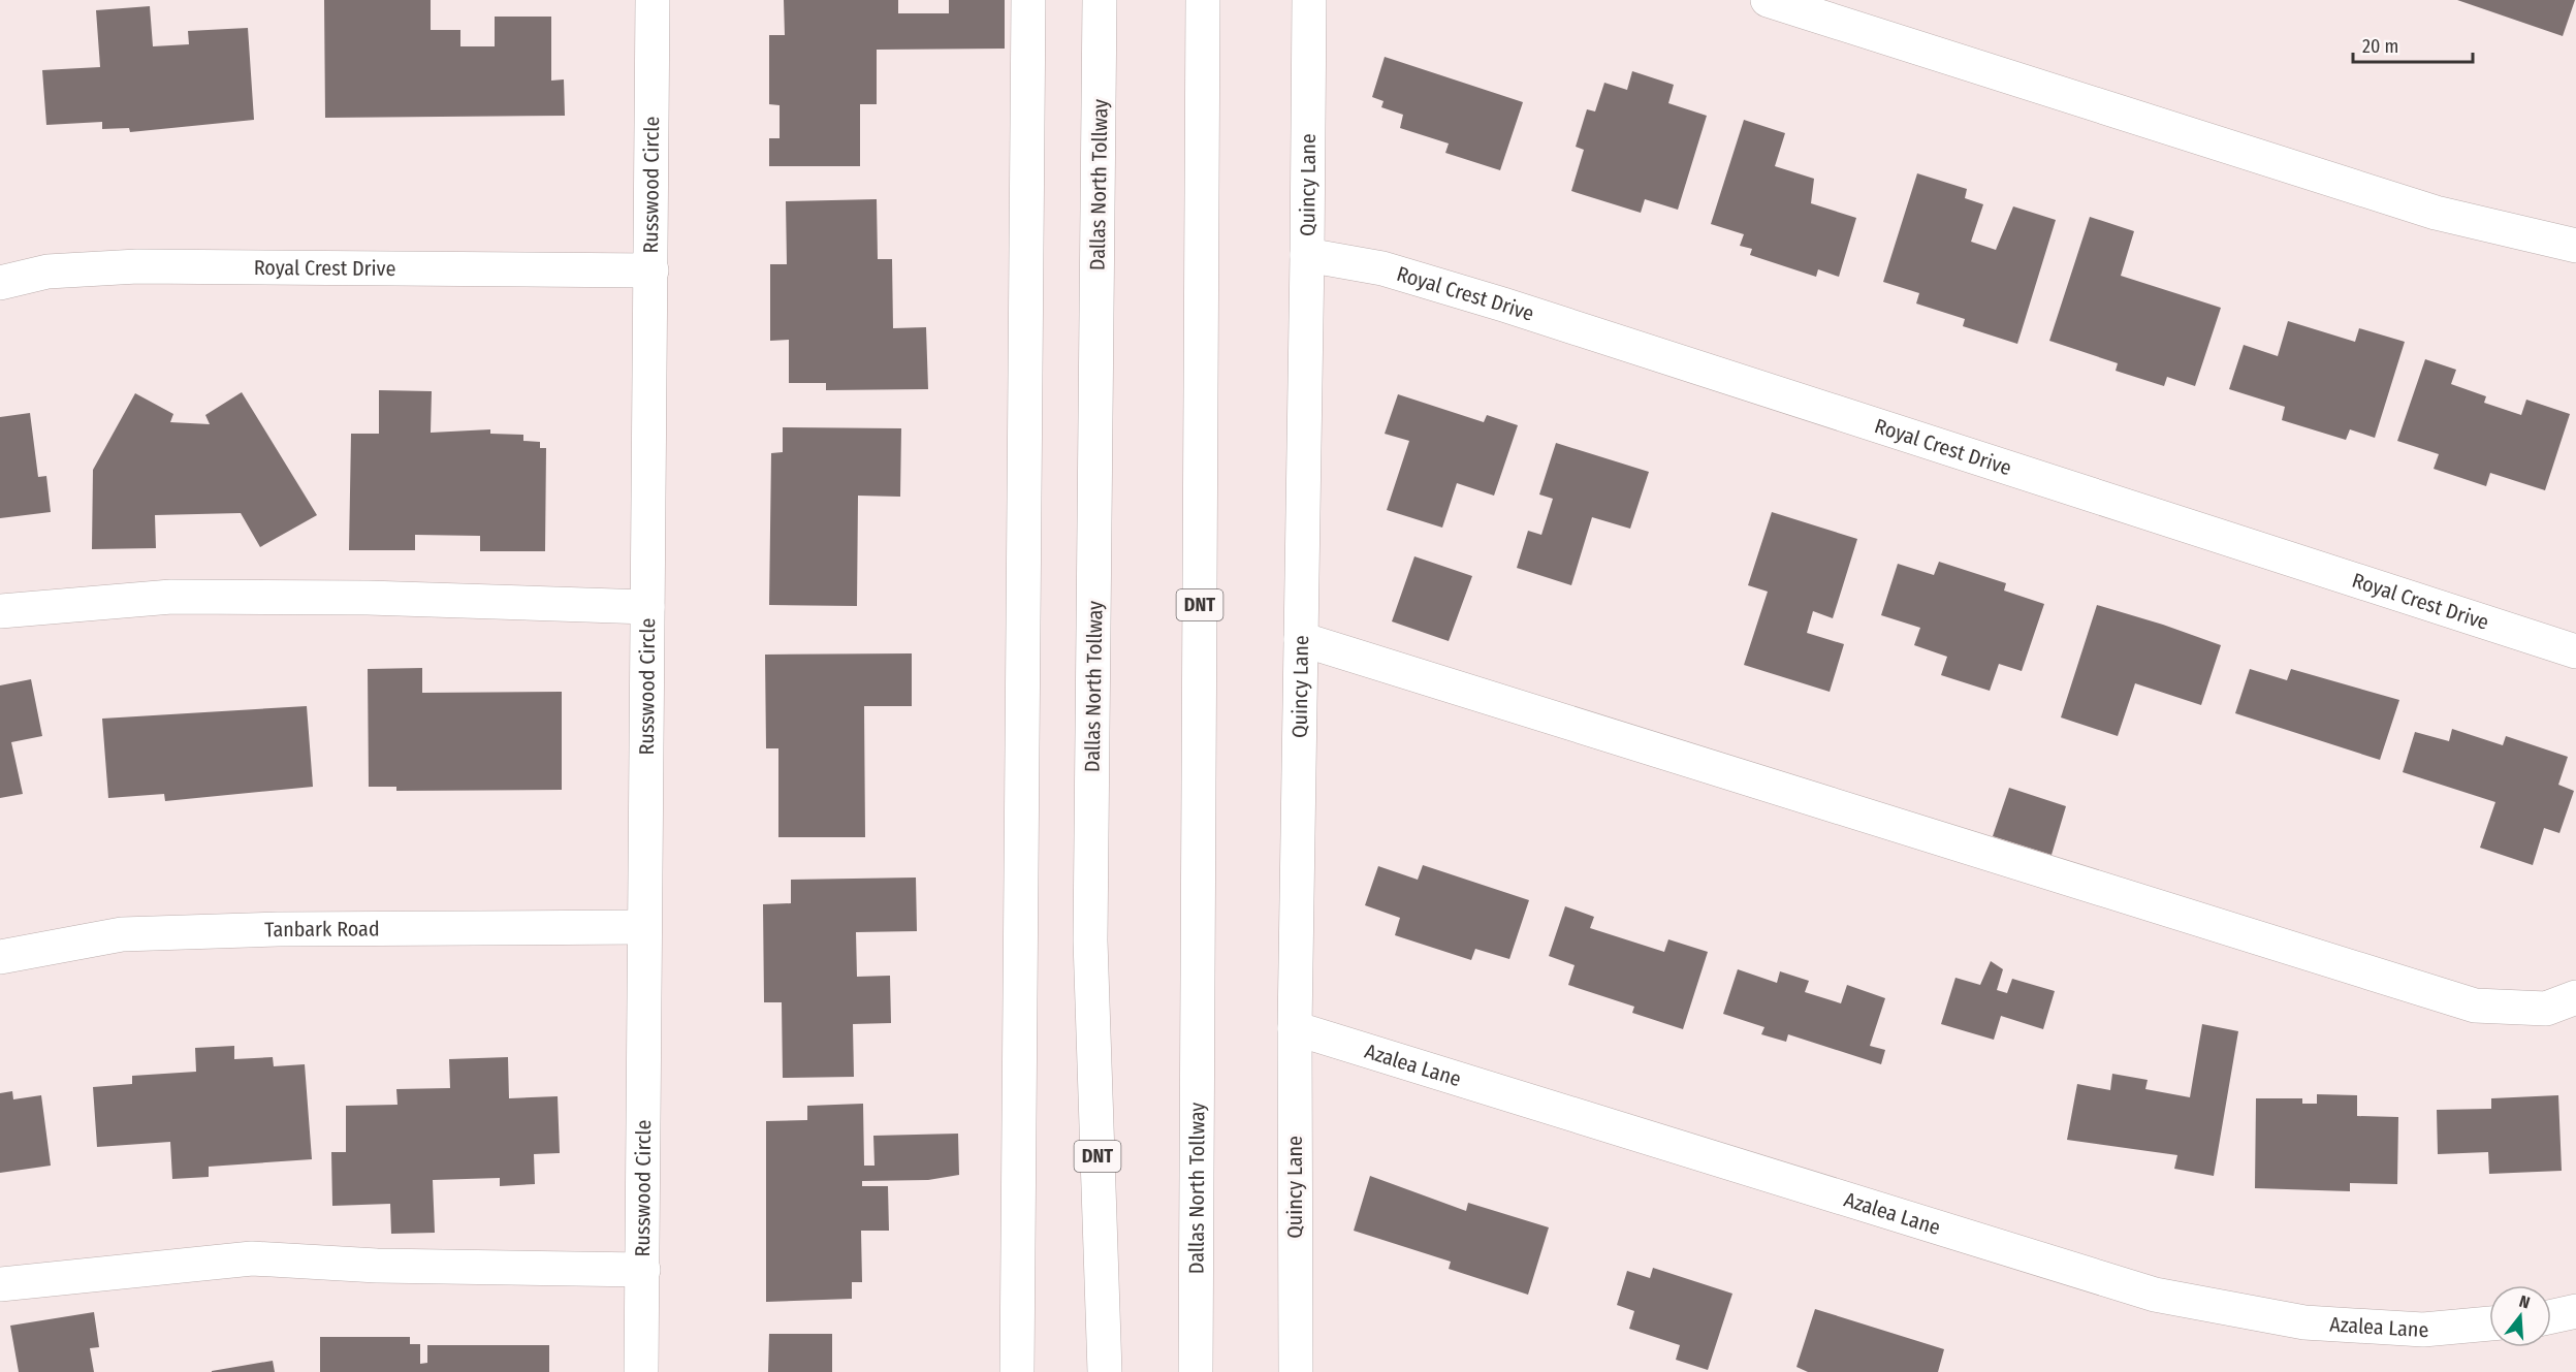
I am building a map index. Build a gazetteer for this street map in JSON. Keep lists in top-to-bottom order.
{
  "streets": {
    "main road": [
      "Russwood Circle",
      "Dallas North Tollway",
      "Quincy Lane",
      "Royal Crest Drive",
      "DNT",
      "Tanbark Road",
      "Azalea Lane"
    ]
  },
  "crossings": [
    ["Russwood Circle", "Royal Crest Drive"],
    ["Russwood Circle", "Tanbark Road"],
    ["Quincy Lane", "Royal Crest Drive"],
    ["Quincy Lane", "Azalea Lane"]
  ],
  "scale_bar": "20 m",
  "north": "top"
}
